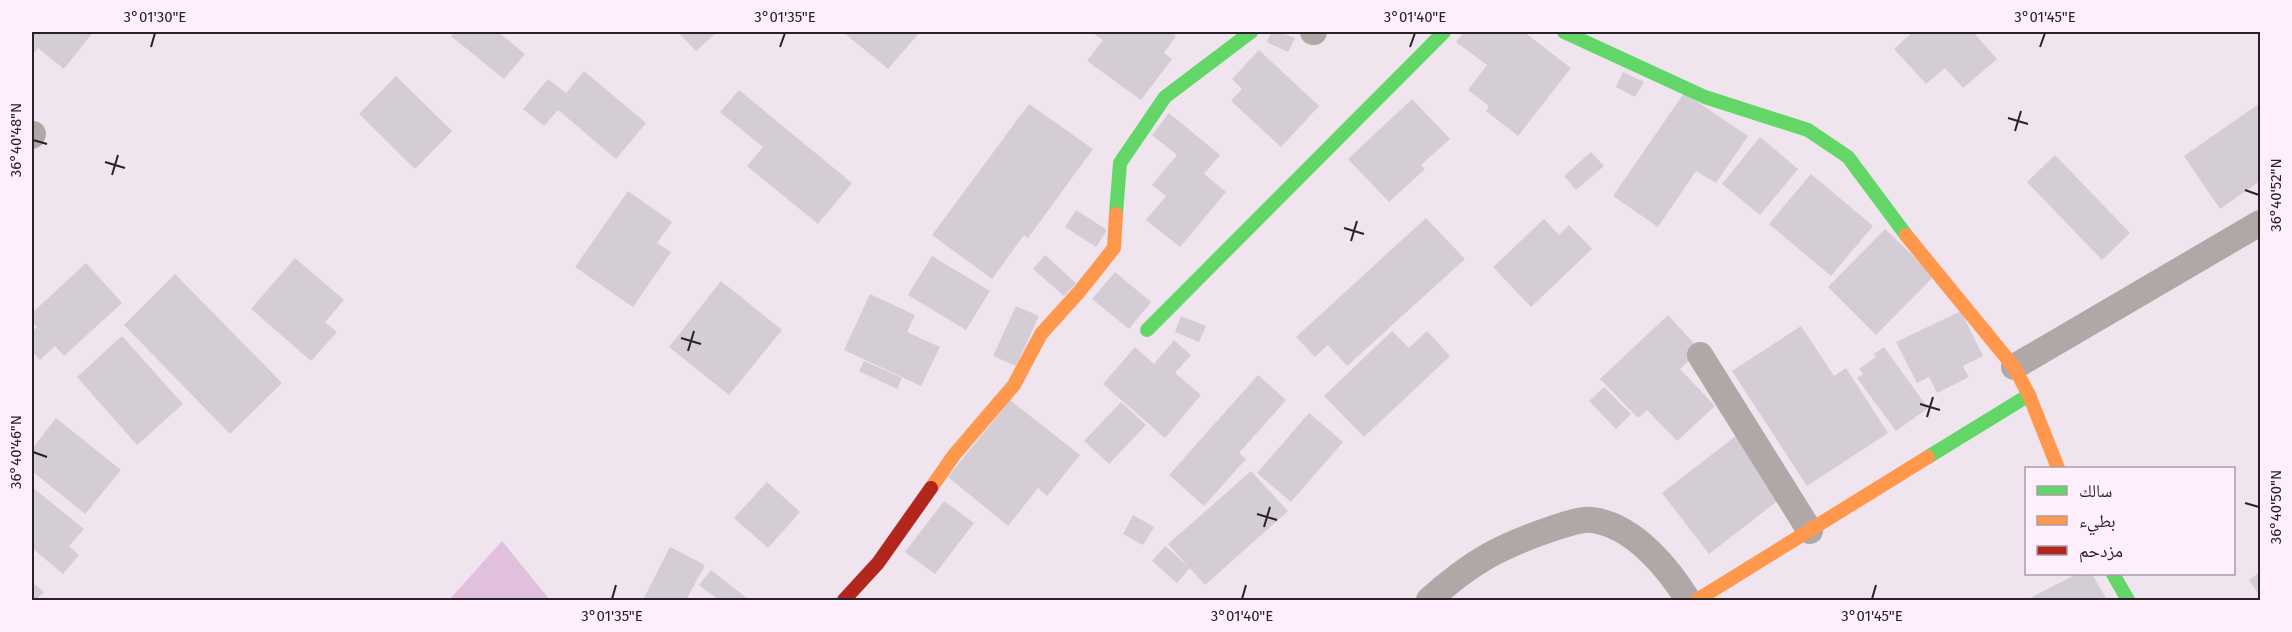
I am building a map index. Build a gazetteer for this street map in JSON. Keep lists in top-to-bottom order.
{
  "legend": ["سالك", "بطيء", "مزدحم"],
  "coordinates": [
    "3°01'30\"E",
    "3°01'35\"E",
    "3°01'40\"E",
    "3°01'45\"E",
    "36°40'48\"N",
    "36°40'52\"N",
    "36°40'46\"N",
    "36°40'50\"N"
  ]
}
